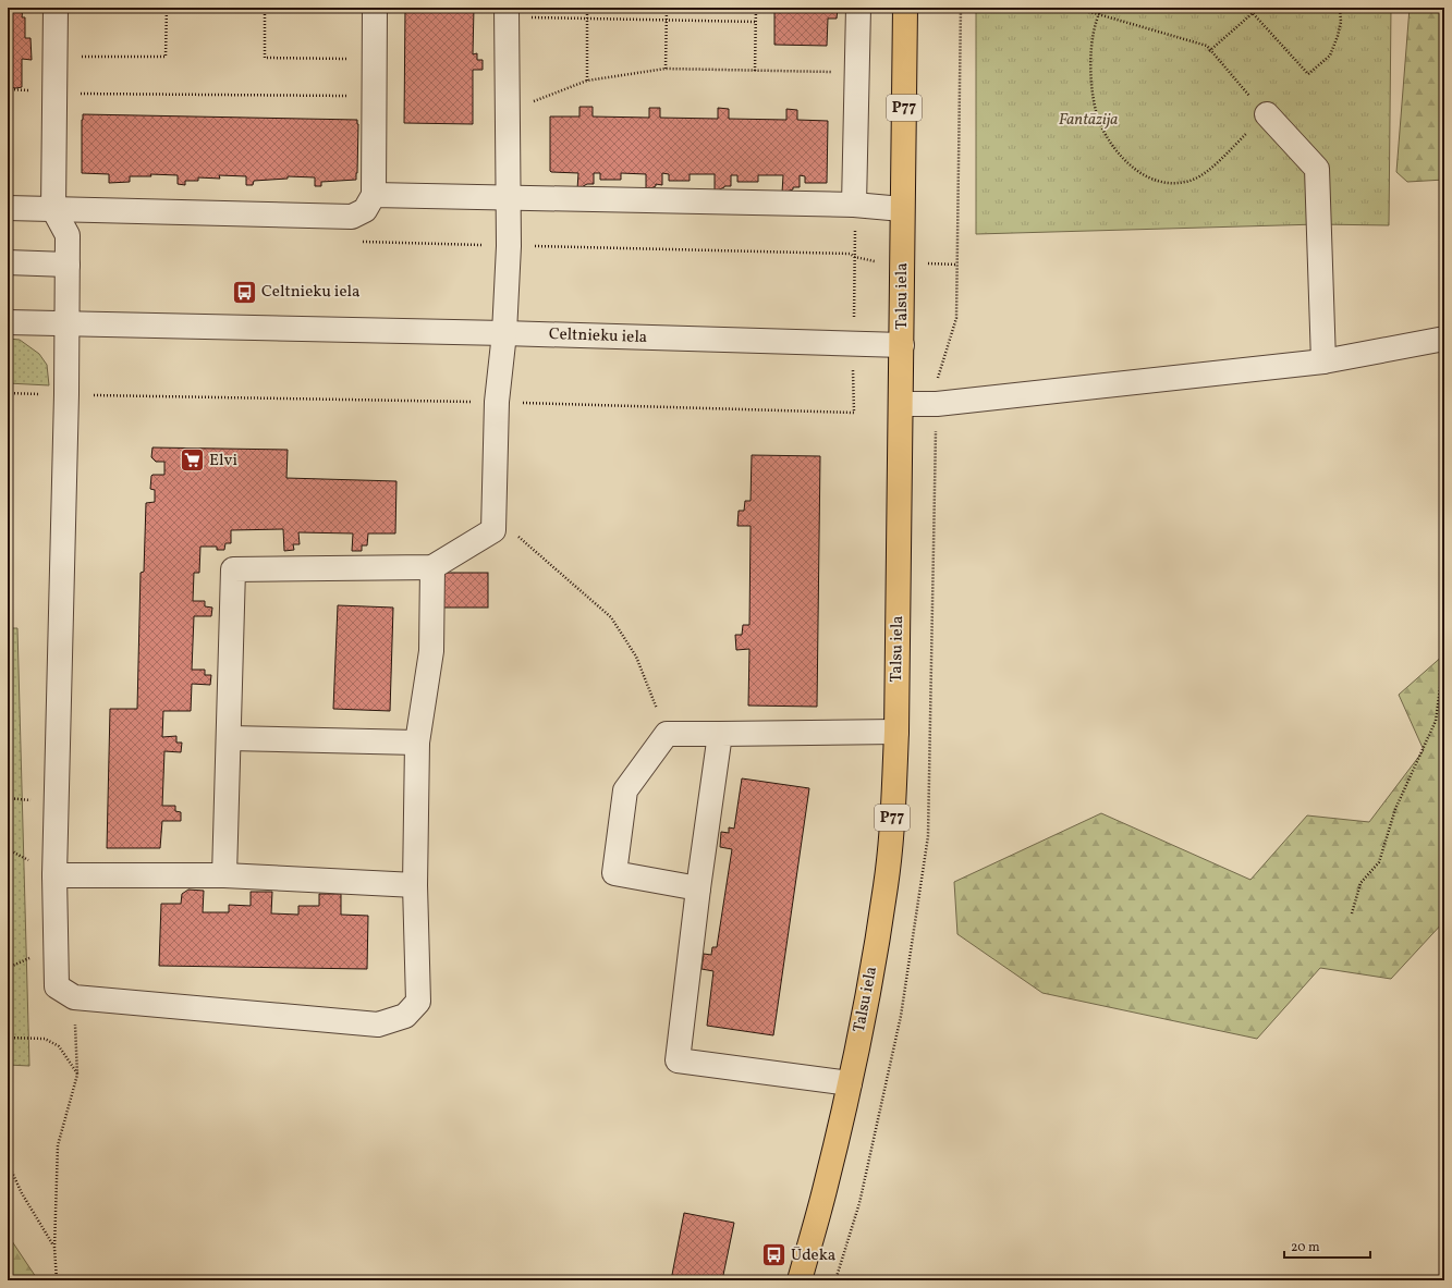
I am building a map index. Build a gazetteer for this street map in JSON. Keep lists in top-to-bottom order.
{
  "streets": {
    "main road": ["P77", "Talsu iela"],
    "street": ["Celtnieku iela"]
  },
  "crossings": [
    ["Talsu iela", "Celtnieku iela"]
  ],
  "parks": ["Fantāzija"],
  "places": {
    "bus stop": ["Celtnieku iela", "Ūdeka"],
    "supermarket": ["Elvi"]
  },
  "scale_bar": "20 m"
}
